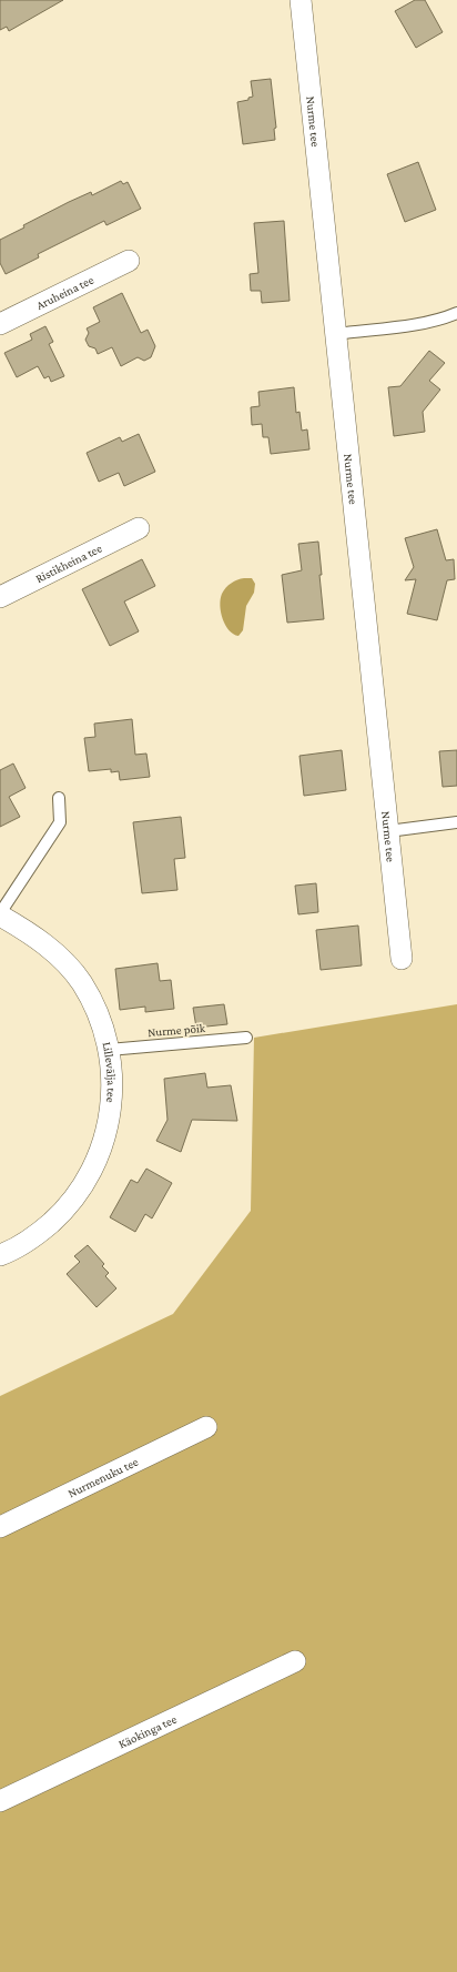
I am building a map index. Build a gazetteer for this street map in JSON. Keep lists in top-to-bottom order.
{
  "streets": {
    "street": [
      "Nurme tee",
      "Aruheina tee",
      "Ristikheina tee",
      "Lillevälja tee",
      "Nurmenuku tee",
      "Käokinga tee"
    ],
    "lane": ["Nurme põik"]
  },
  "crossings": [
    ["Nurme põik", "Lillevälja tee"]
  ]
}
